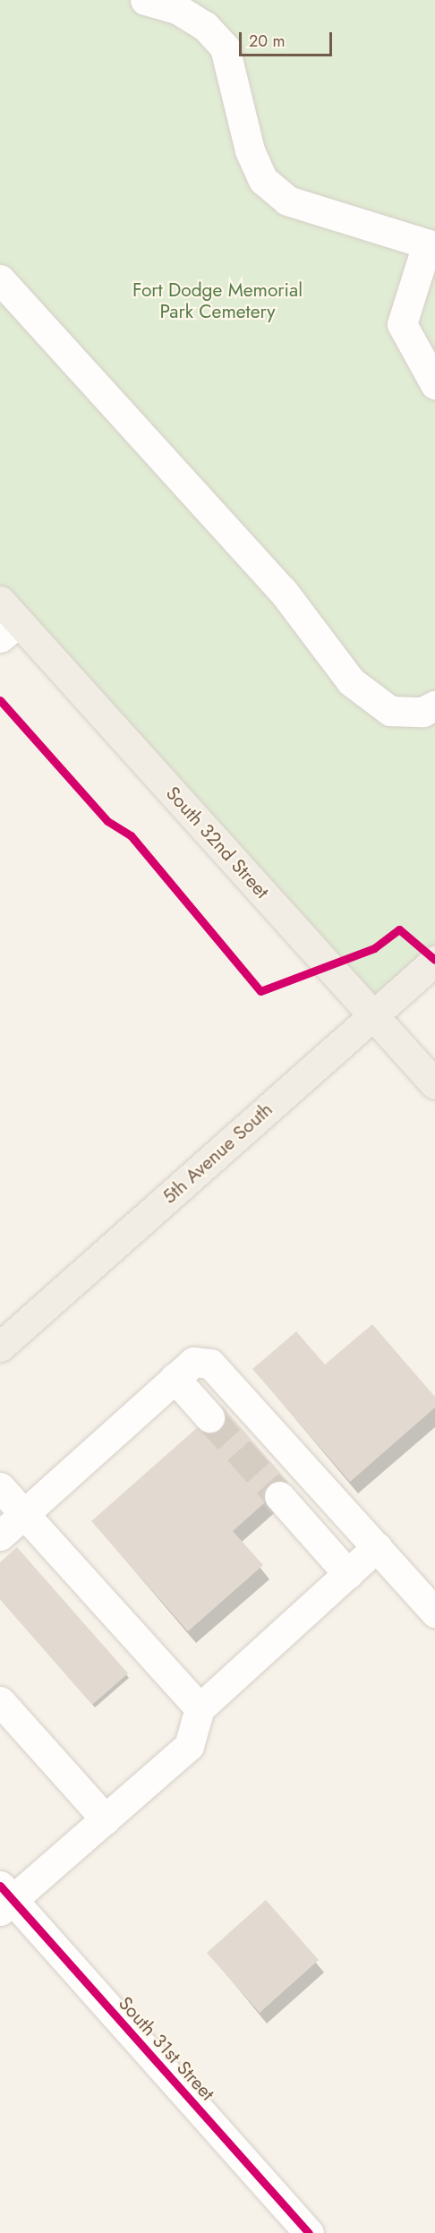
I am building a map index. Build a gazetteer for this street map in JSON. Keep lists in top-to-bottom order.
{
  "streets": {
    "main road": ["South 32nd Street", "5th Avenue South"],
    "street": ["South 31st Street"]
  },
  "crossings": [
    ["South 32nd Street", "5th Avenue South"]
  ],
  "parks": ["Fort Dodge Memorial Park Cemetery"],
  "scale_bar": "20 m"
}
